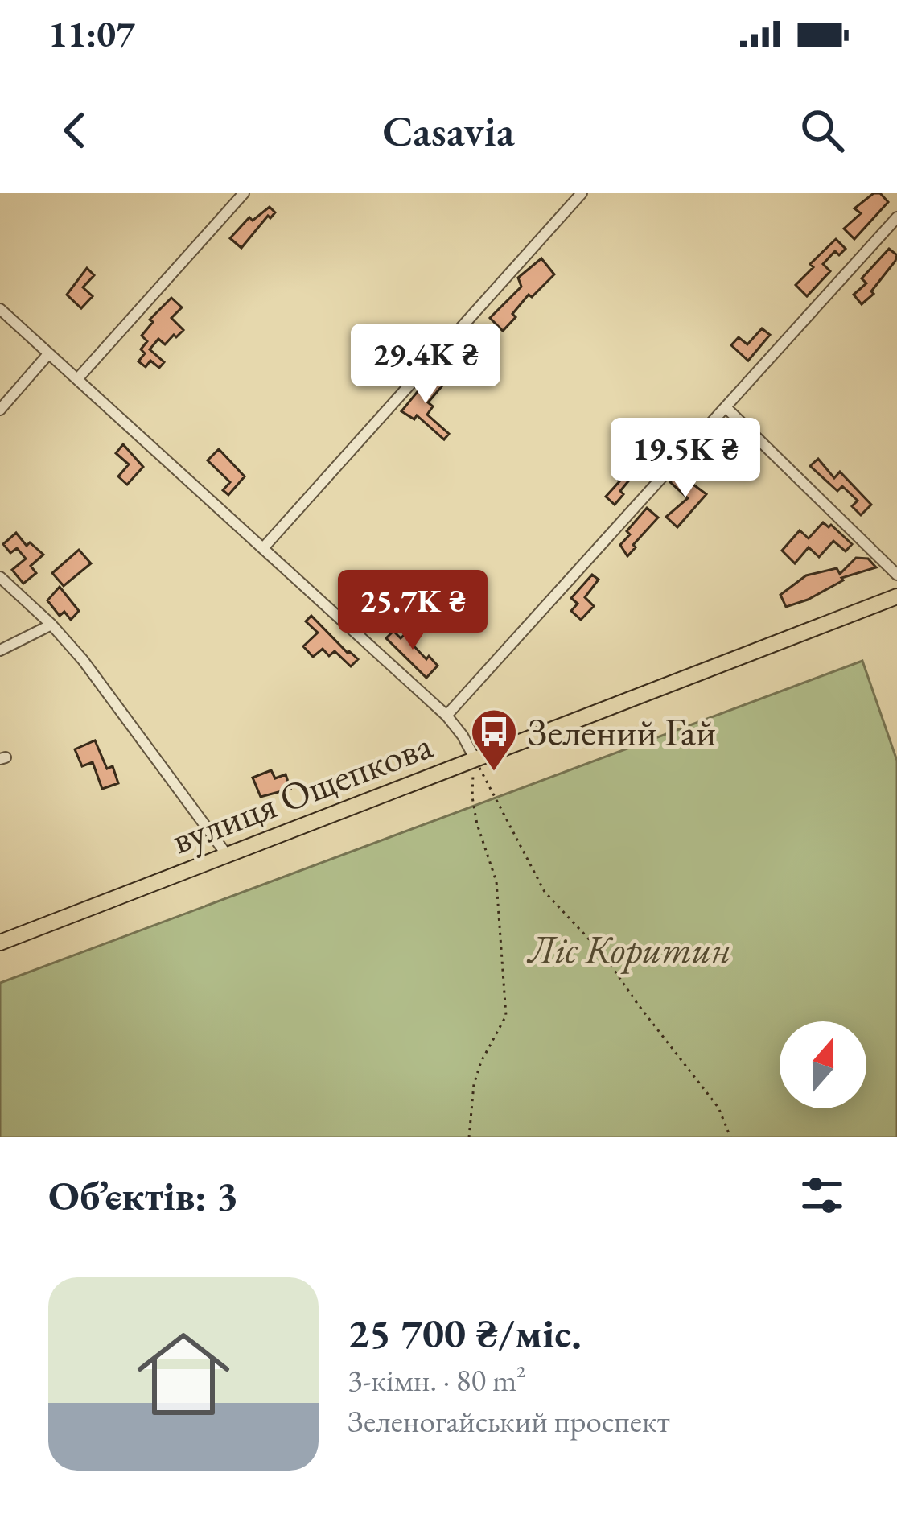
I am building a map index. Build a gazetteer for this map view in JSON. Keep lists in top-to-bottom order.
{
  "streets": {
    "highway": ["вулиця Ощепкова"]
  },
  "parks": ["Ліс Коритин"],
  "places": {
    "bus stop": ["Зелений Гай"]
  },
  "north": "top",
  "page": {
    "status": "11:07",
    "header": "Casavia",
    "price": ["29.4K ₴", "19.5K ₴", "25.7K ₴"],
    "heading": "Об’єктів: 3",
    "list": [
      {
        "name": "25 700 ₴/міс.",
        "note": "3-кімн. · 80 m² · Зеленогайський проспект"
      }
    ]
  }
}
